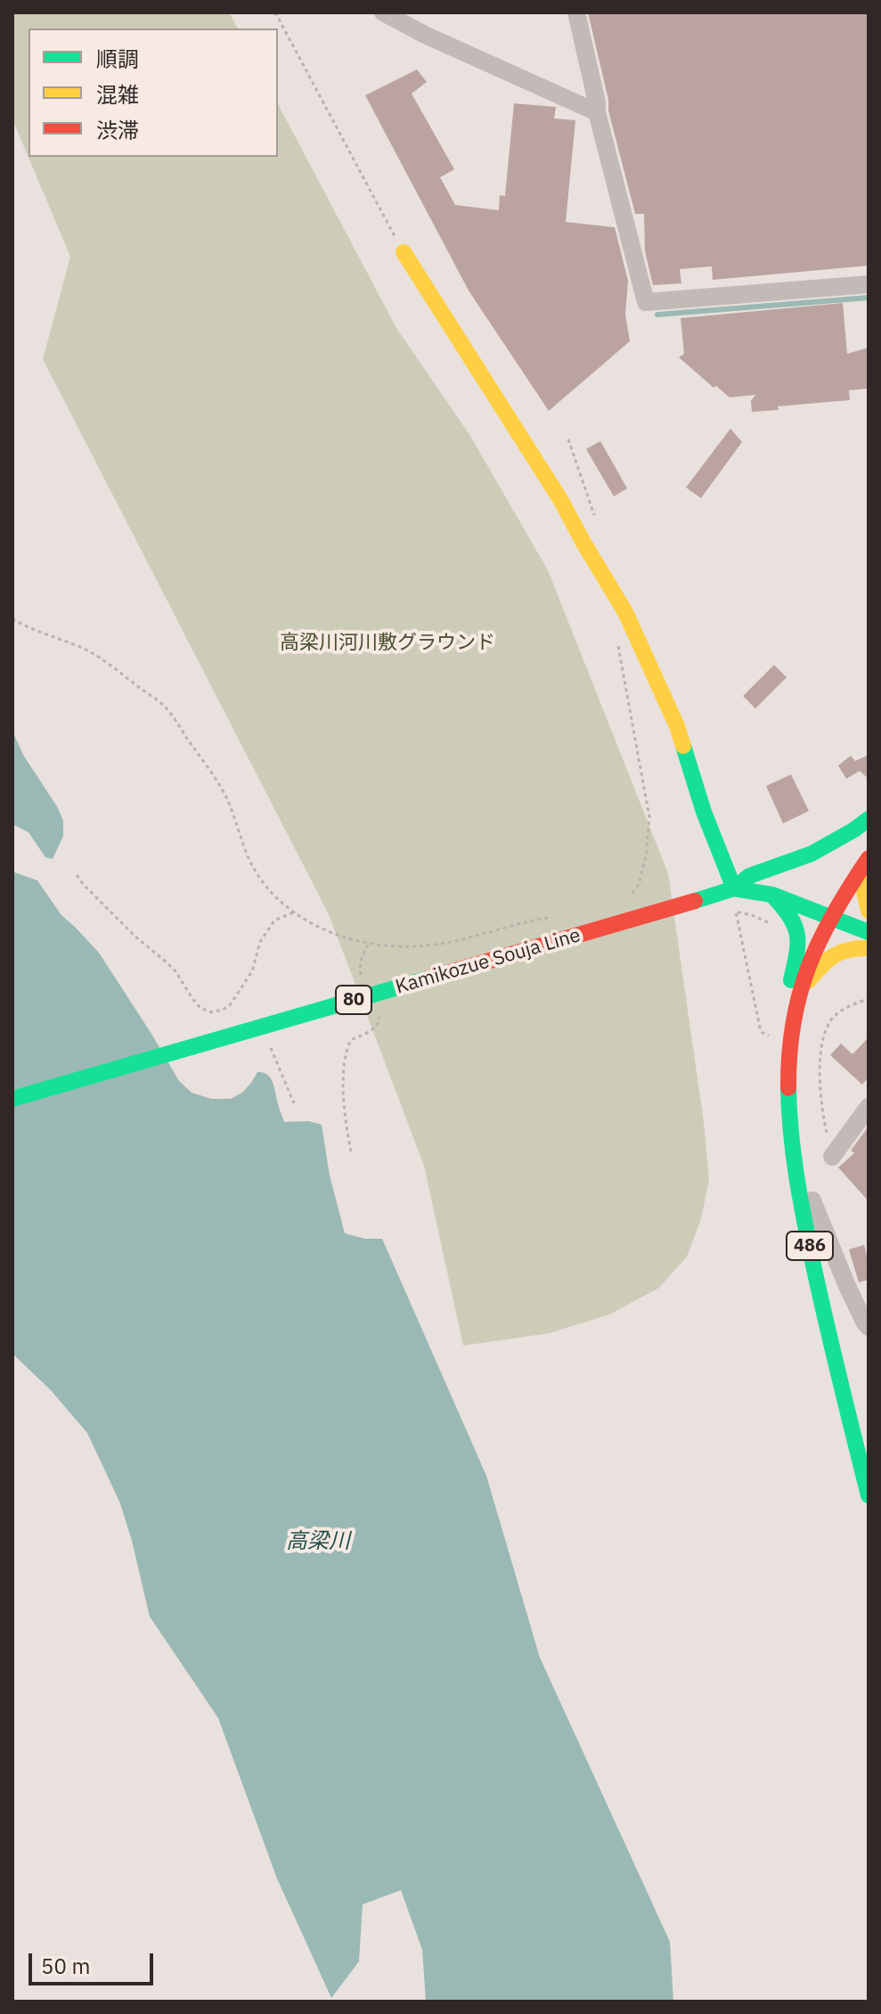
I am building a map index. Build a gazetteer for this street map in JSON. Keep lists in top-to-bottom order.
{
  "streets": {
    "main road": ["Kamikozue Souja Line", "80", "486"]
  },
  "water": ["高梁川"],
  "parks": ["高梁川河川敷グラウンド"],
  "legend": ["順調", "混雑", "渋滞"],
  "scale_bar": "50 m"
}
